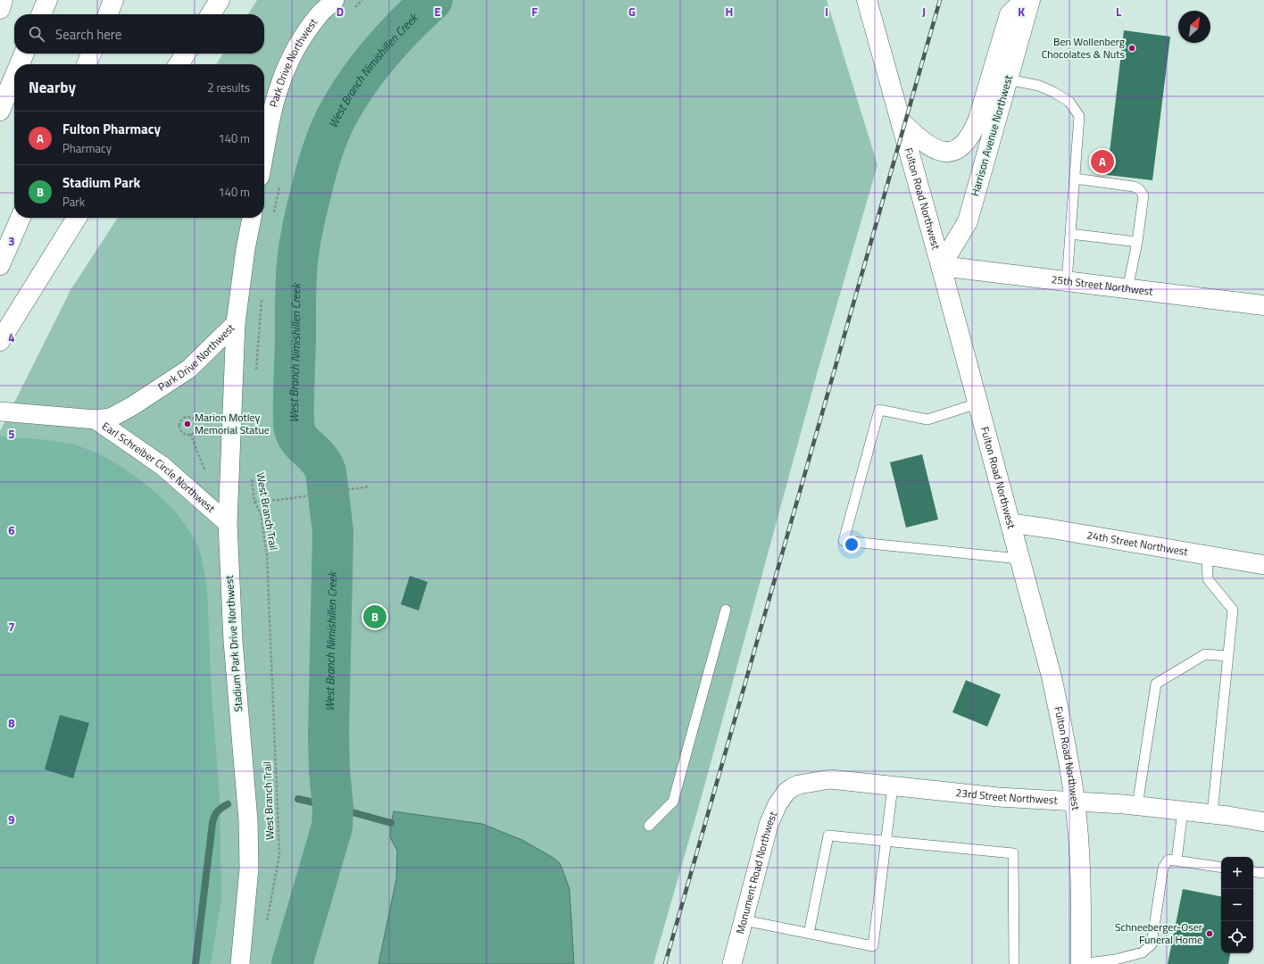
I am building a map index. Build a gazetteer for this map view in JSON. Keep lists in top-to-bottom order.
{
  "streets": {
    "main road": ["Harrison Avenue Northwest", "Fulton Road Northwest", "25th Street Northwest"],
    "street": [
      "Park Drive Northwest",
      "Earl Schreiber Circle Northwest",
      "24th Street Northwest",
      "Stadium Park Drive Northwest",
      "23rd Street Northwest",
      "Monument Road Northwest"
    ],
    "path": ["West Branch Trail"]
  },
  "crossings": [
    ["Park Drive Northwest", "Earl Schreiber Circle Northwest"],
    ["Park Drive Northwest", "Stadium Park Drive Northwest"],
    ["Harrison Avenue Northwest", "Fulton Road Northwest"],
    ["Harrison Avenue Northwest", "25th Street Northwest"],
    ["Fulton Road Northwest", "25th Street Northwest"],
    ["Fulton Road Northwest", "24th Street Northwest"],
    ["Fulton Road Northwest", "23rd Street Northwest"],
    ["Earl Schreiber Circle Northwest", "Stadium Park Drive Northwest"],
    ["23rd Street Northwest", "Monument Road Northwest"]
  ],
  "water": ["West Branch Nimishillen Creek"],
  "places": ["Ben Wollenberg Chocolates & Nuts", "Marion Motley Memorial Statue", "Schneeberger-Oser Funeral Home"],
  "north": "top right",
  "page": {
    "search": "Search here",
    "heading": ["Nearby", "2 results"],
    "list": [
      {
        "mark": "A",
        "name": "Fulton Pharmacy",
        "note": "Pharmacy",
        "value": "140 m"
      },
      {
        "mark": "B",
        "name": "Stadium Park",
        "note": "Park",
        "value": "140 m"
      }
    ],
    "pins": ["A", "B"],
    "map_buttons": ["+", "−"]
  },
  "grid": {
    "columns": [
      "D",
      "E",
      "F",
      "G",
      "H",
      "I",
      "J",
      "K",
      "L"
    ],
    "rows": [
      "3",
      "4",
      "5",
      "6",
      "7",
      "8",
      "9"
    ]
  }
}
